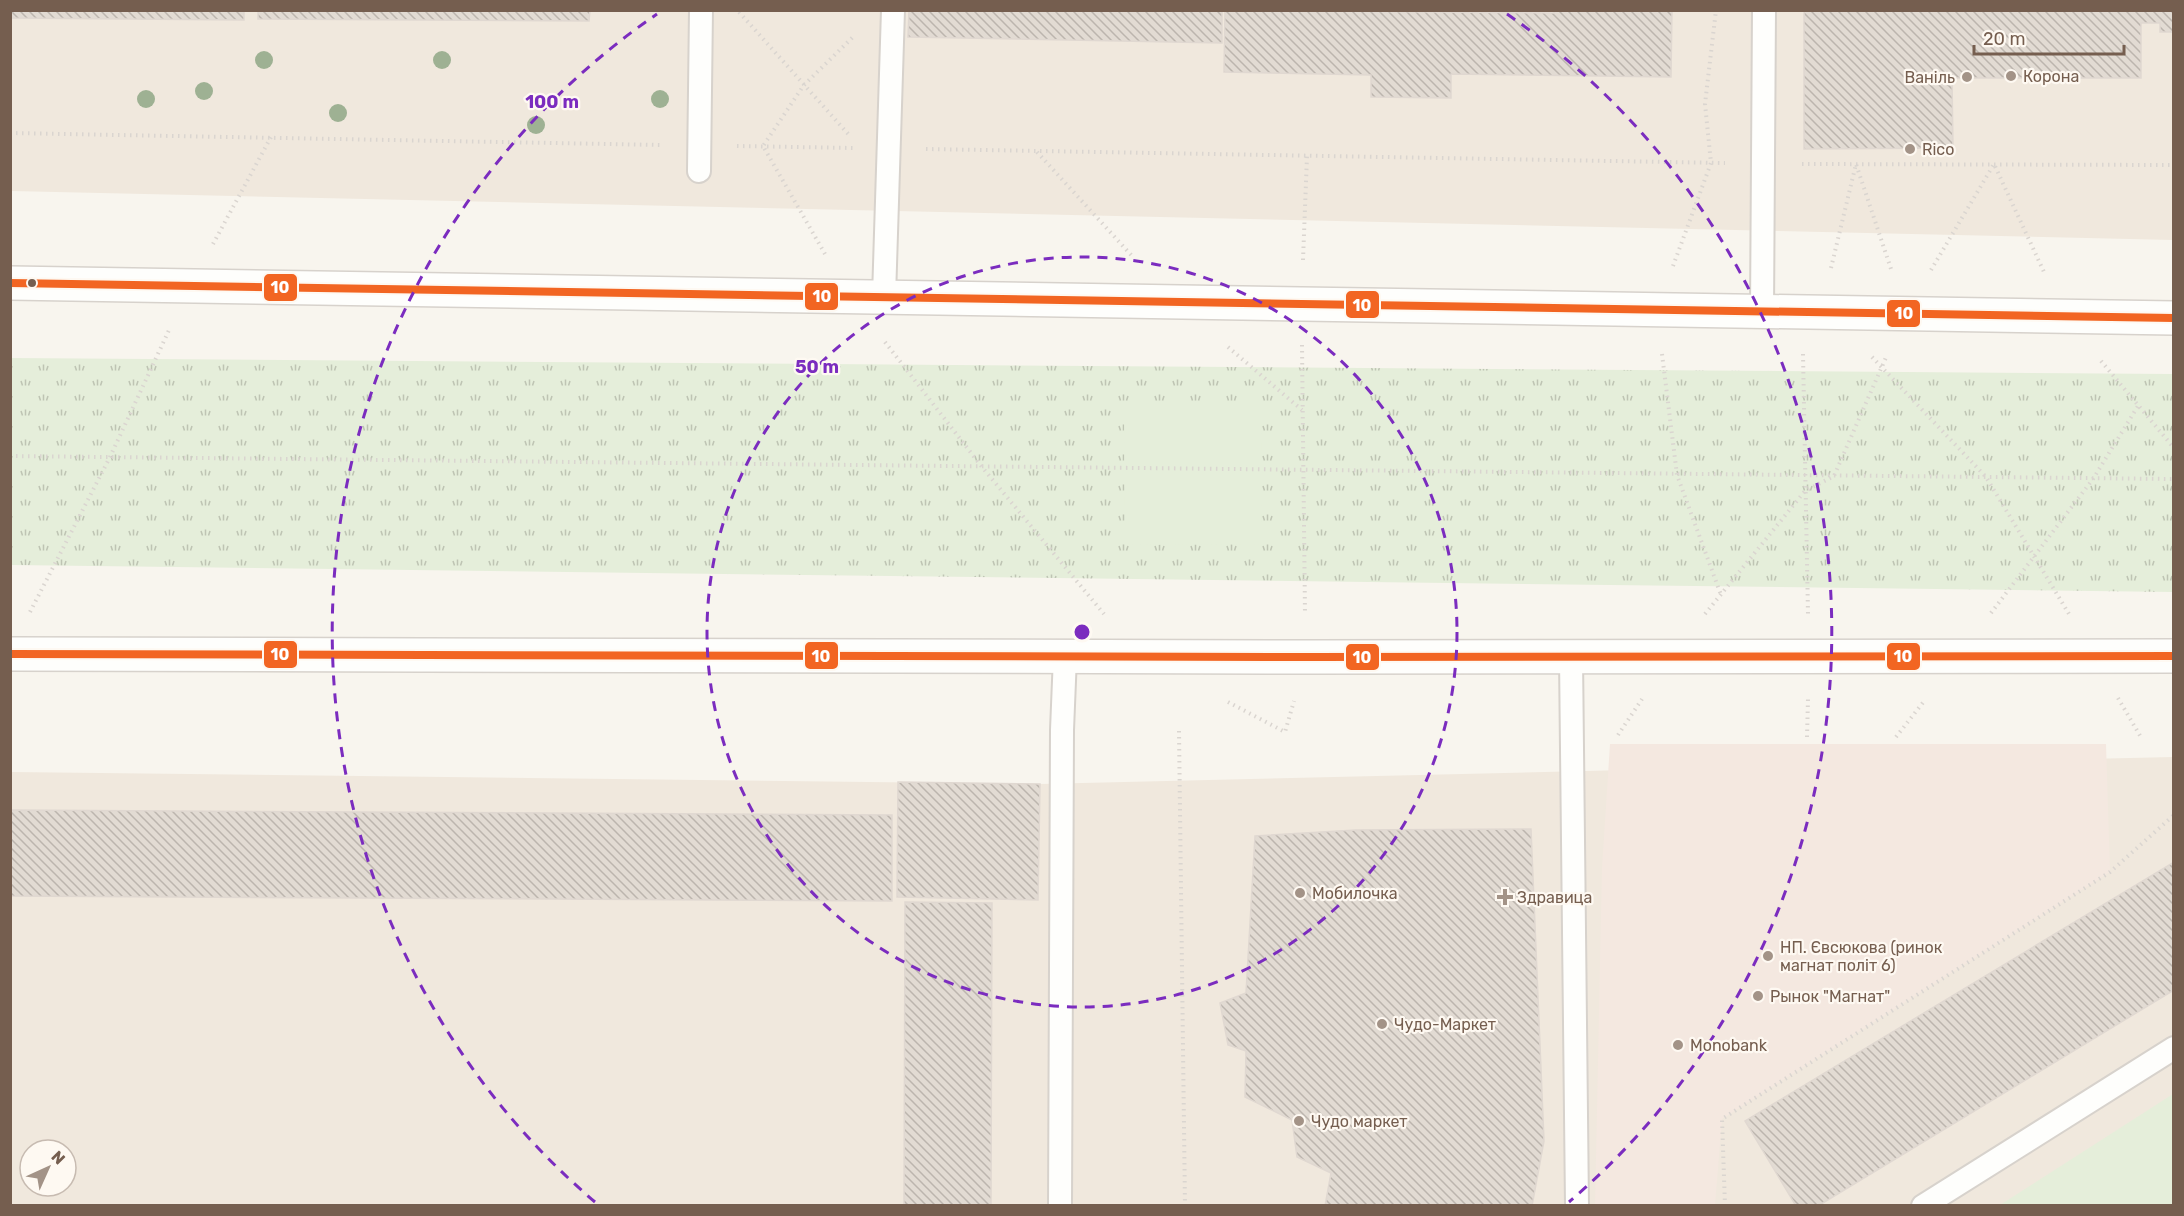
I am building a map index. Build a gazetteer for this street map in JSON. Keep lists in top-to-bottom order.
{
  "places": {
    "other": [
      "Корона",
      "Ваніль",
      "Rico",
      "Мобилочка",
      "НП. Євсюкова (ринок магнат політ 6)",
      "Рынок \"Магнат\"",
      "Чудо-Маркет",
      "Monobank",
      "Чудо маркет"
    ],
    "health": ["Здравица"]
  },
  "lines": ["transit line 10"],
  "scale_bar": "20 m",
  "north": "top right",
  "rings": ["100 m", "50 m"]
}
